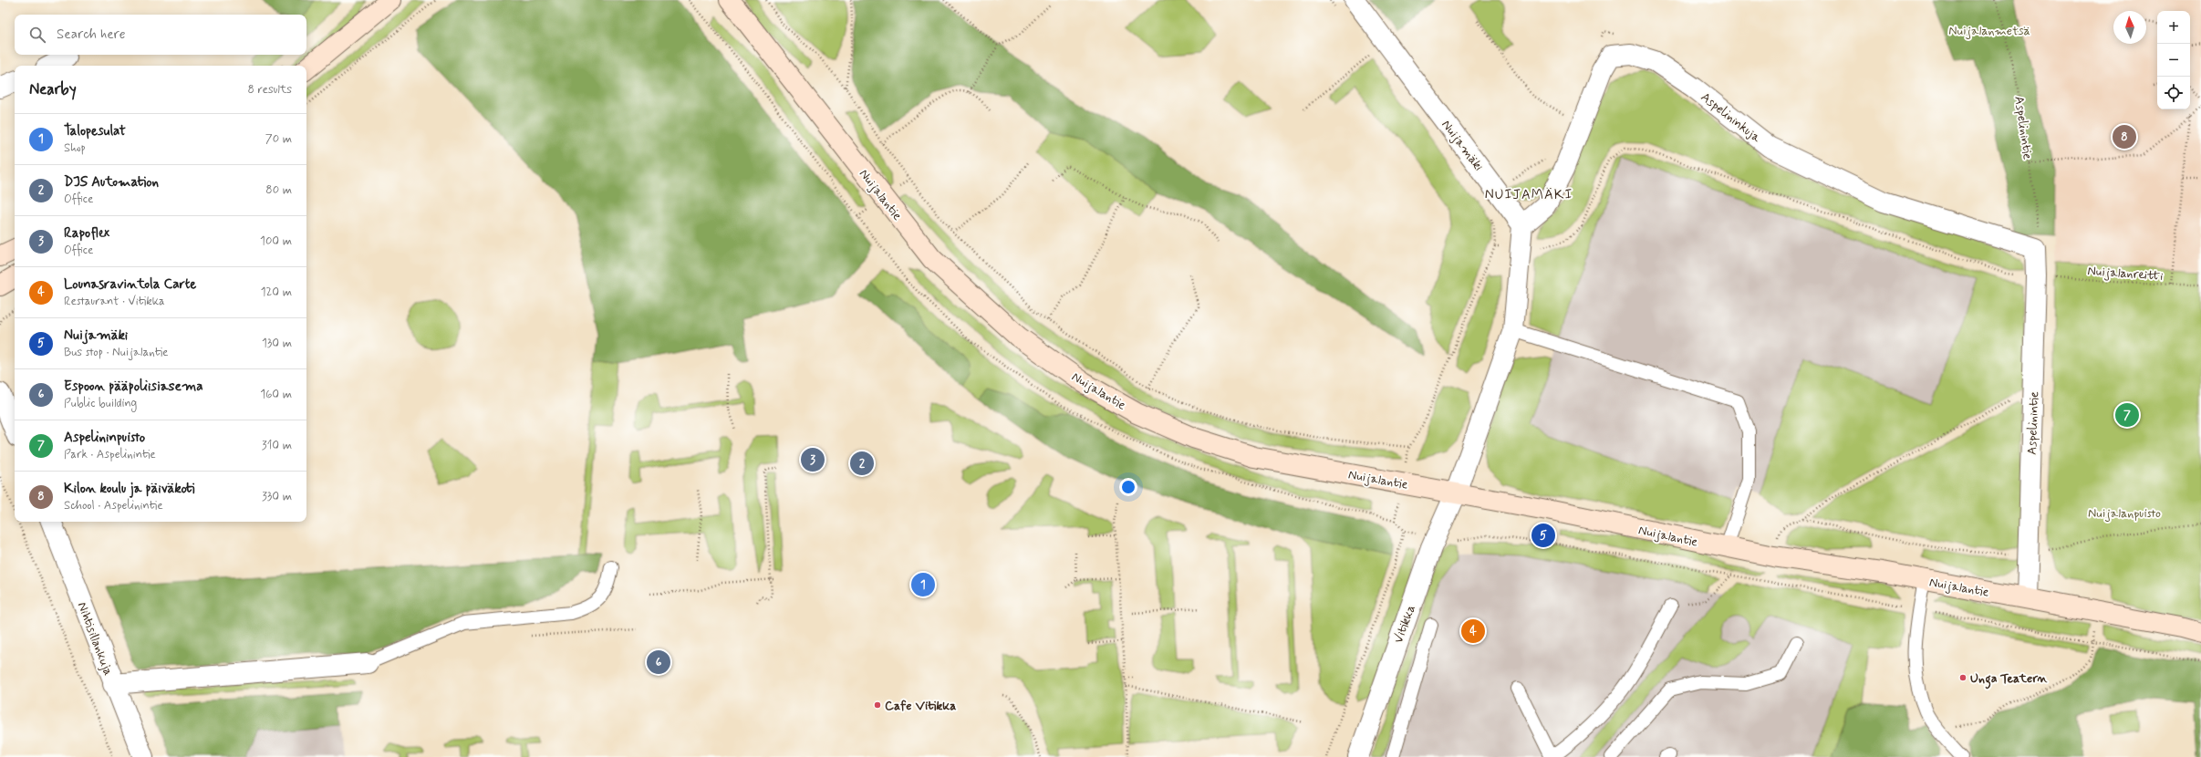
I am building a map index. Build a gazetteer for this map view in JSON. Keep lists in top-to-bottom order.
{
  "streets": {
    "main road": ["Nuijalantie"],
    "street": [
      "Aspelininkuja",
      "Aspelinintie",
      "Nuijamäki",
      "Vitikka",
      "Nihtisillankuja"
    ],
    "path": ["Nuijalanreitti"]
  },
  "crossings": [
    ["Aspelininkuja", "Aspelinintie"],
    ["Aspelininkuja", "Nuijamäki"],
    ["Aspelinintie", "Nuijalantie"],
    ["Aspelinintie", "Nuijalanreitti"],
    ["Nuijalantie", "Vitikka"]
  ],
  "districts": ["NUIJAMÄKI"],
  "parks": ["Nuijalanmetsä", "Nuijalanpuisto"],
  "places": ["Unga Teatern", "Cafe Vitikka"],
  "north": "top",
  "page": {
    "map_buttons": ["+", "−"],
    "search": "Search here",
    "heading": ["Nearby", "8 results"],
    "list": [
      {
        "mark": "1",
        "name": "Talopesulat",
        "note": "Shop",
        "value": "70 m"
      },
      {
        "mark": "2",
        "name": "DJS Automation",
        "note": "Office",
        "value": "80 m"
      },
      {
        "mark": "3",
        "name": "Rapoflex",
        "note": "Office",
        "value": "100 m"
      },
      {
        "mark": "4",
        "name": "Lounasravintola Carte",
        "note": "Restaurant · Vitikka",
        "value": "120 m"
      },
      {
        "mark": "5",
        "name": "Nuijamäki",
        "note": "Bus stop · Nuijalantie",
        "value": "130 m"
      },
      {
        "mark": "6",
        "name": "Espoon pääpoliisiasema",
        "note": "Public building",
        "value": "160 m"
      },
      {
        "mark": "7",
        "name": "Aspelininpuisto",
        "note": "Park · Aspelinintie",
        "value": "310 m"
      },
      {
        "mark": "8",
        "name": "Kilon koulu ja päiväkoti",
        "note": "School · Aspelinintie",
        "value": "330 m"
      }
    ],
    "pins": [
      "8",
      "7",
      "3",
      "2",
      "5",
      "1",
      "4",
      "6"
    ]
  }
}
